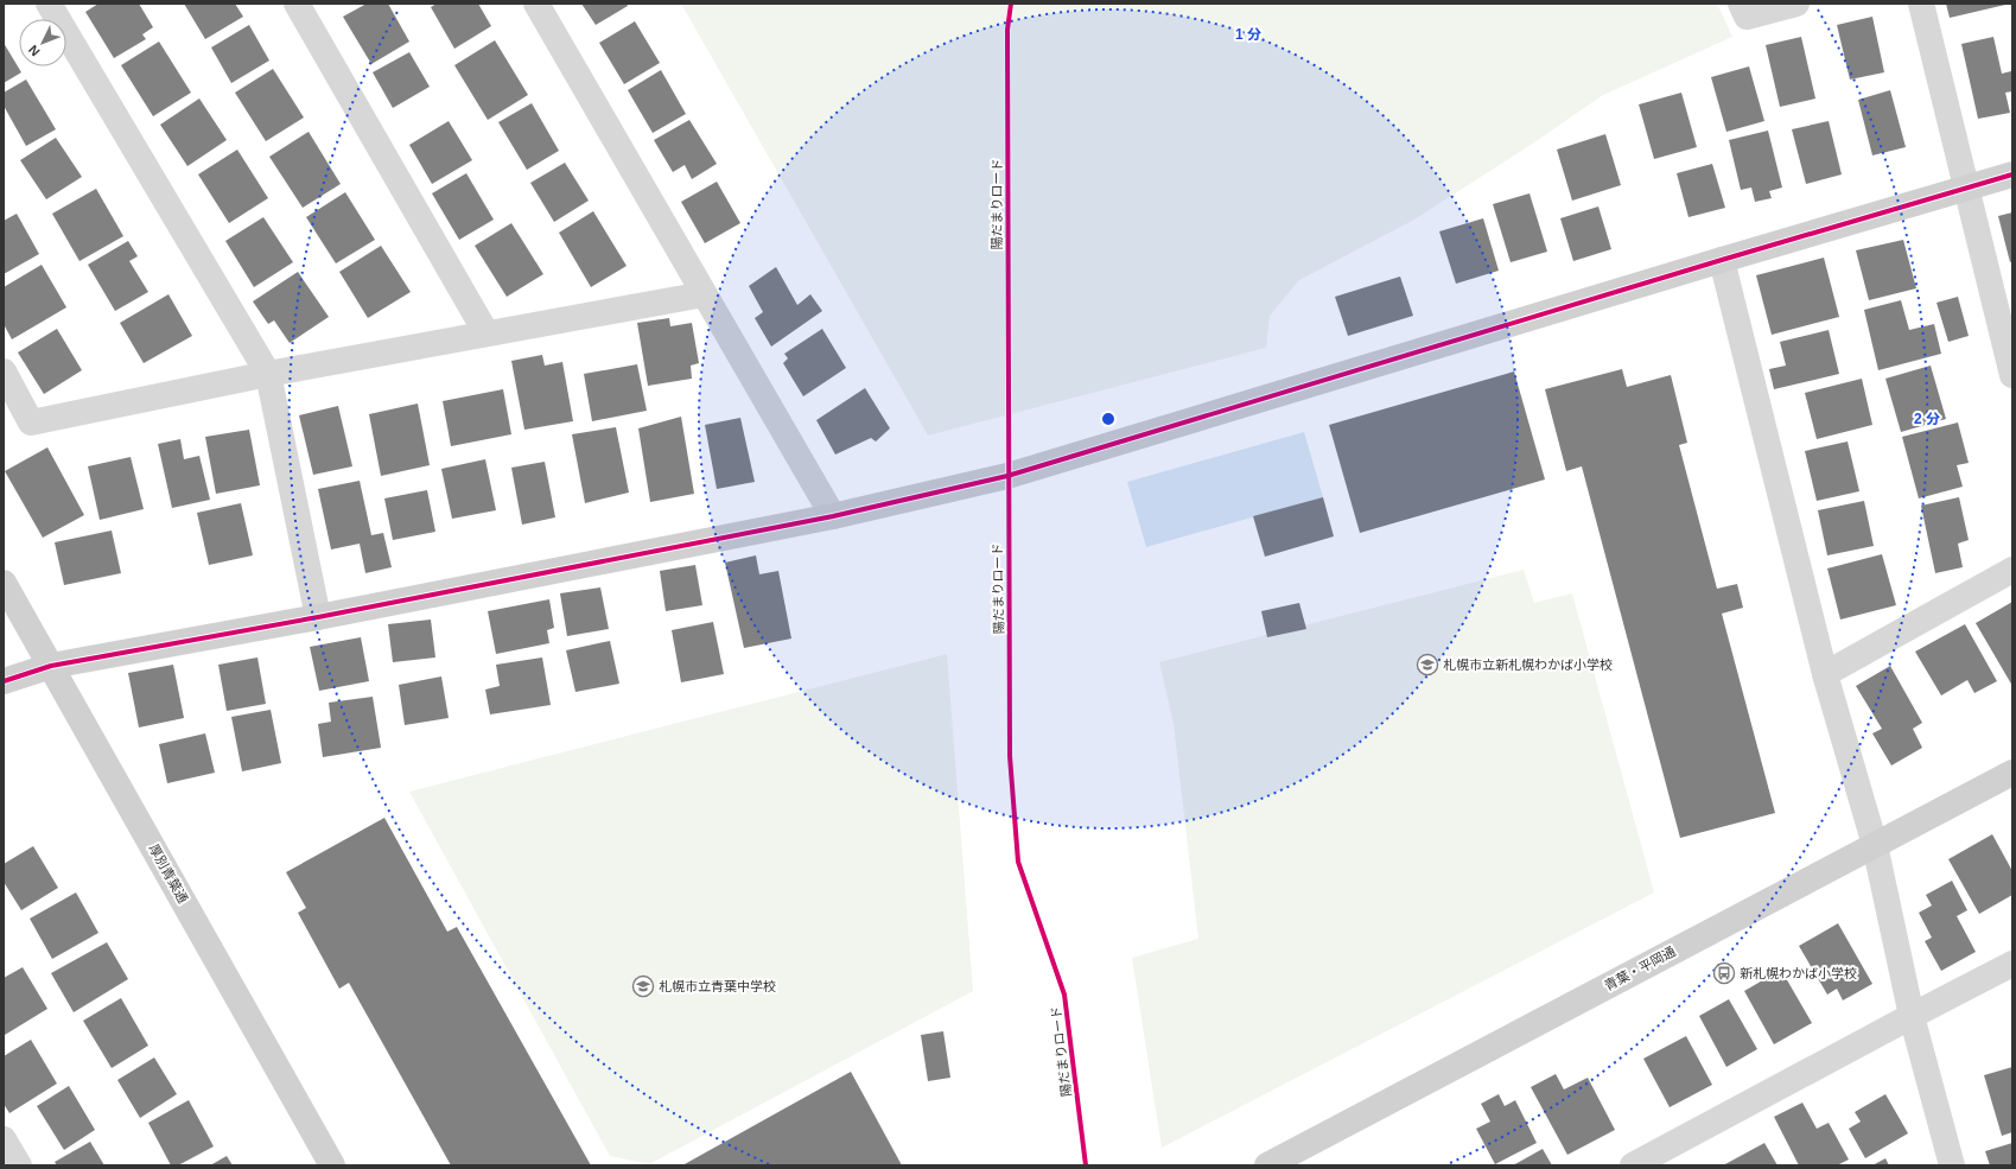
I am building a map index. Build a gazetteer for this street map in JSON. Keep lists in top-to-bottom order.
{
  "streets": {
    "street": ["厚別青葉通", "青葉・平岡通"],
    "cycle path": ["陽だまりロード"]
  },
  "places": {
    "school or university": ["札幌市立新札幌わかば小学校", "札幌市立青葉中学校"],
    "bus stop": ["新札幌わかば小学校"]
  },
  "north": "bottom left",
  "rings": ["1 分", "2 分"]
}
